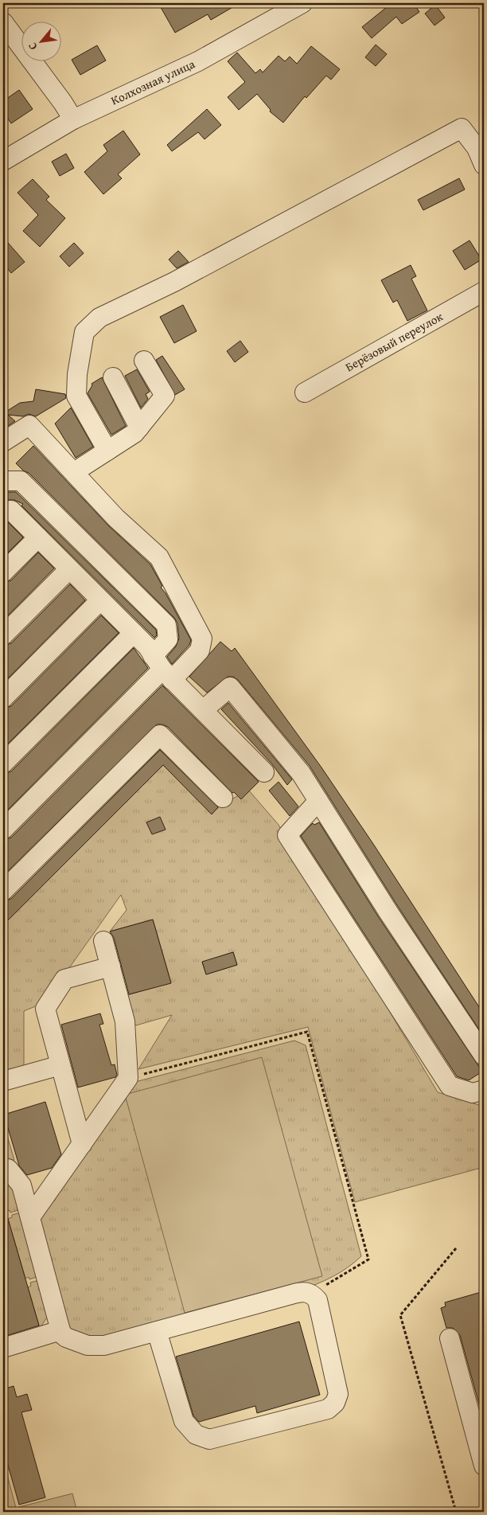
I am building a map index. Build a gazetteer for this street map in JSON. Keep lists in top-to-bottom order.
{
  "streets": {
    "street": ["Колхозная улица", "Берёзовый переулок"]
  },
  "north": "bottom left"
}
